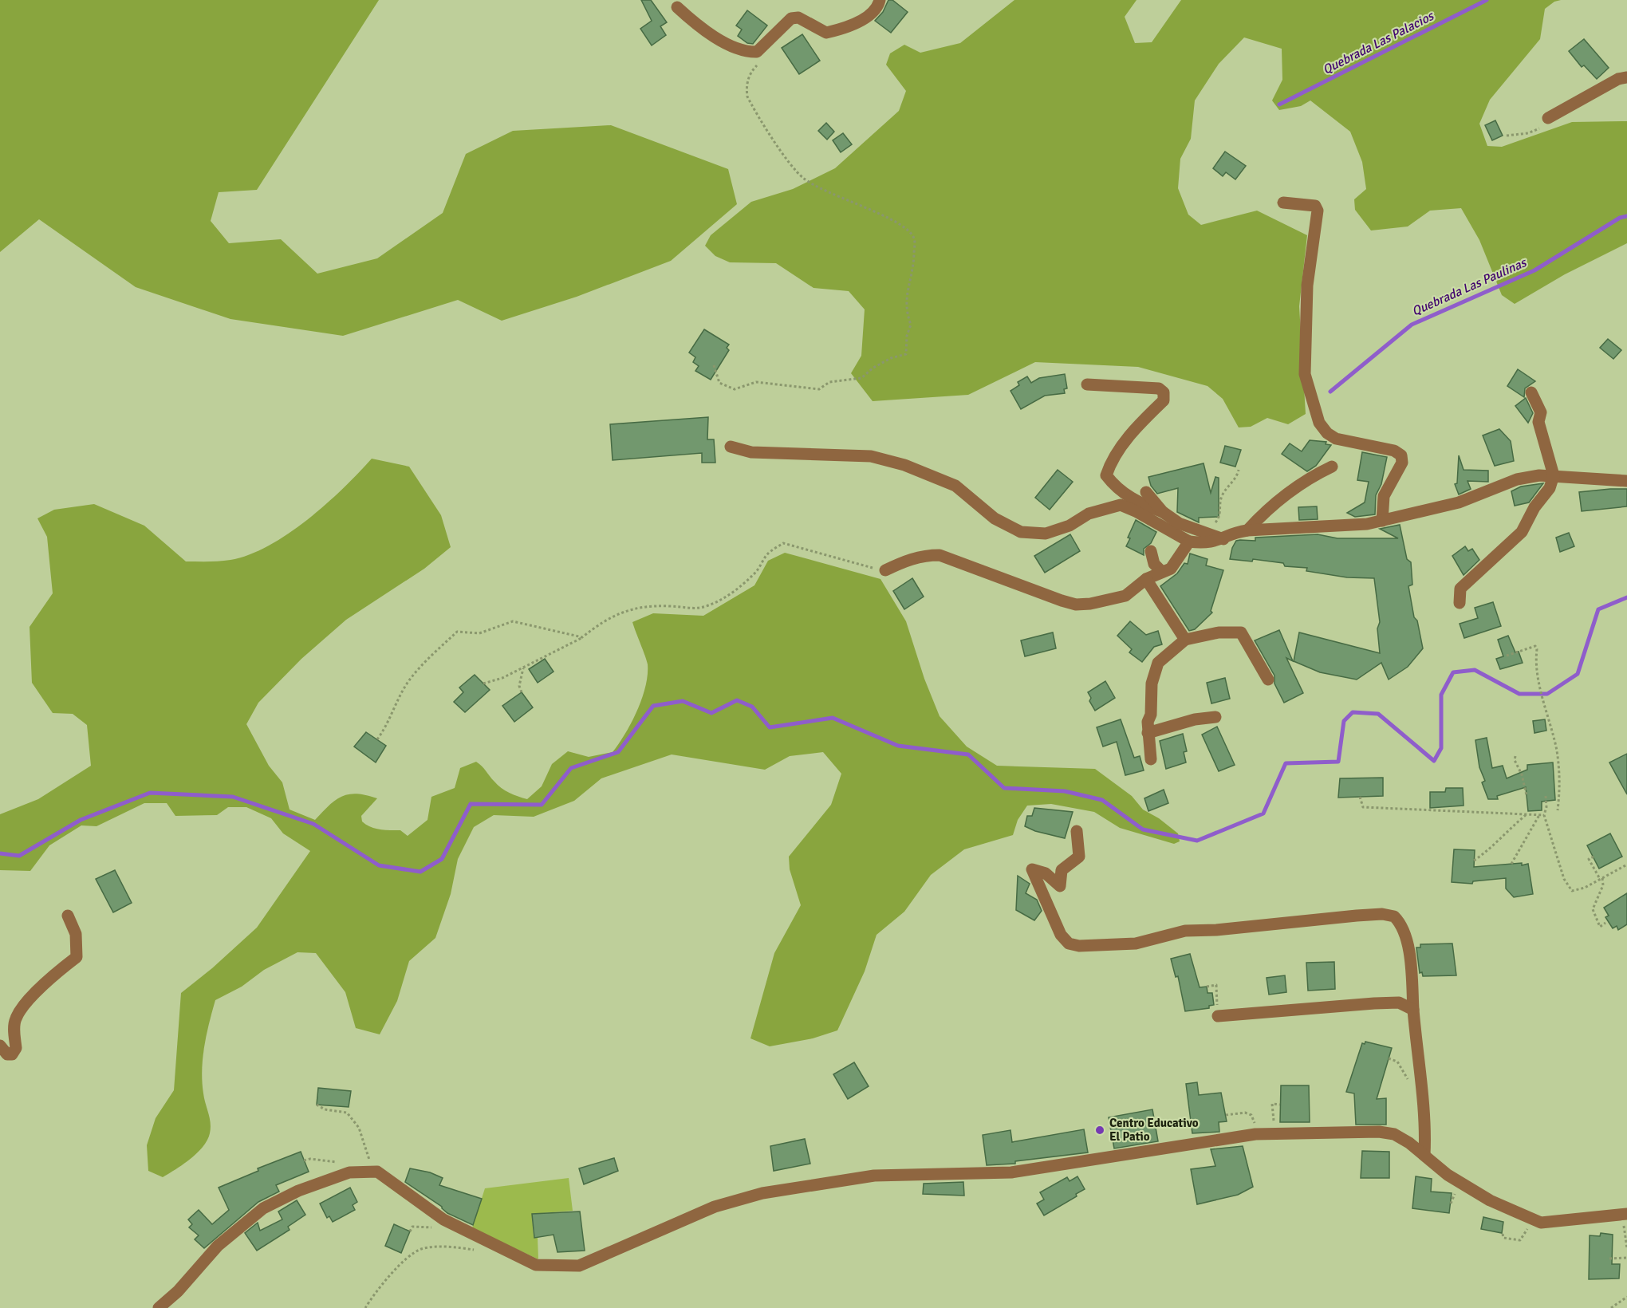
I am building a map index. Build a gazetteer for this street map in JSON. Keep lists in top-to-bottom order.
{
  "water": ["Quebrada Las Palacios", "Quebrada Las Paulinas"],
  "places": ["Centro Educativo El Patio"]
}
